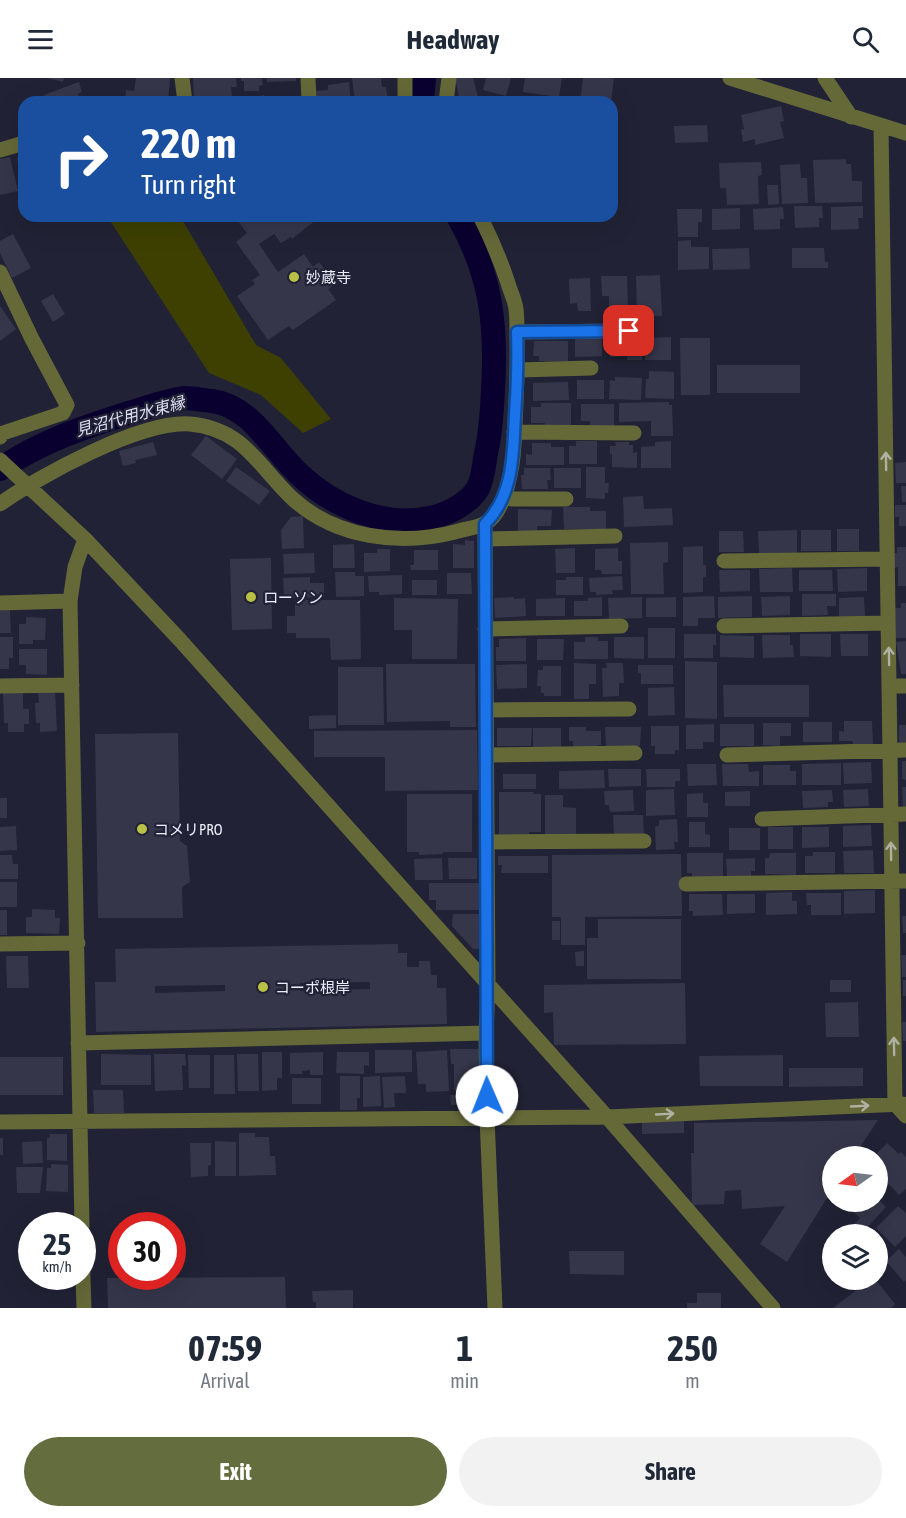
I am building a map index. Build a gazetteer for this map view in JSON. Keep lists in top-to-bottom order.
{
  "water": ["見沼代用水東縁"],
  "places": [
    "妙蔵寺",
    "ローソン",
    "コメリPRO",
    "コーポ根岸"
  ],
  "north": "left",
  "page": {
    "header": "Headway",
    "turn": ["220 m", "Turn right"],
    "speed": "25 km/h",
    "limit": "30",
    "eta": [
      "07:59",
      "Arrival",
      "1",
      "min",
      "250",
      "m"
    ],
    "buttons": ["Exit", "Share"]
  }
}
